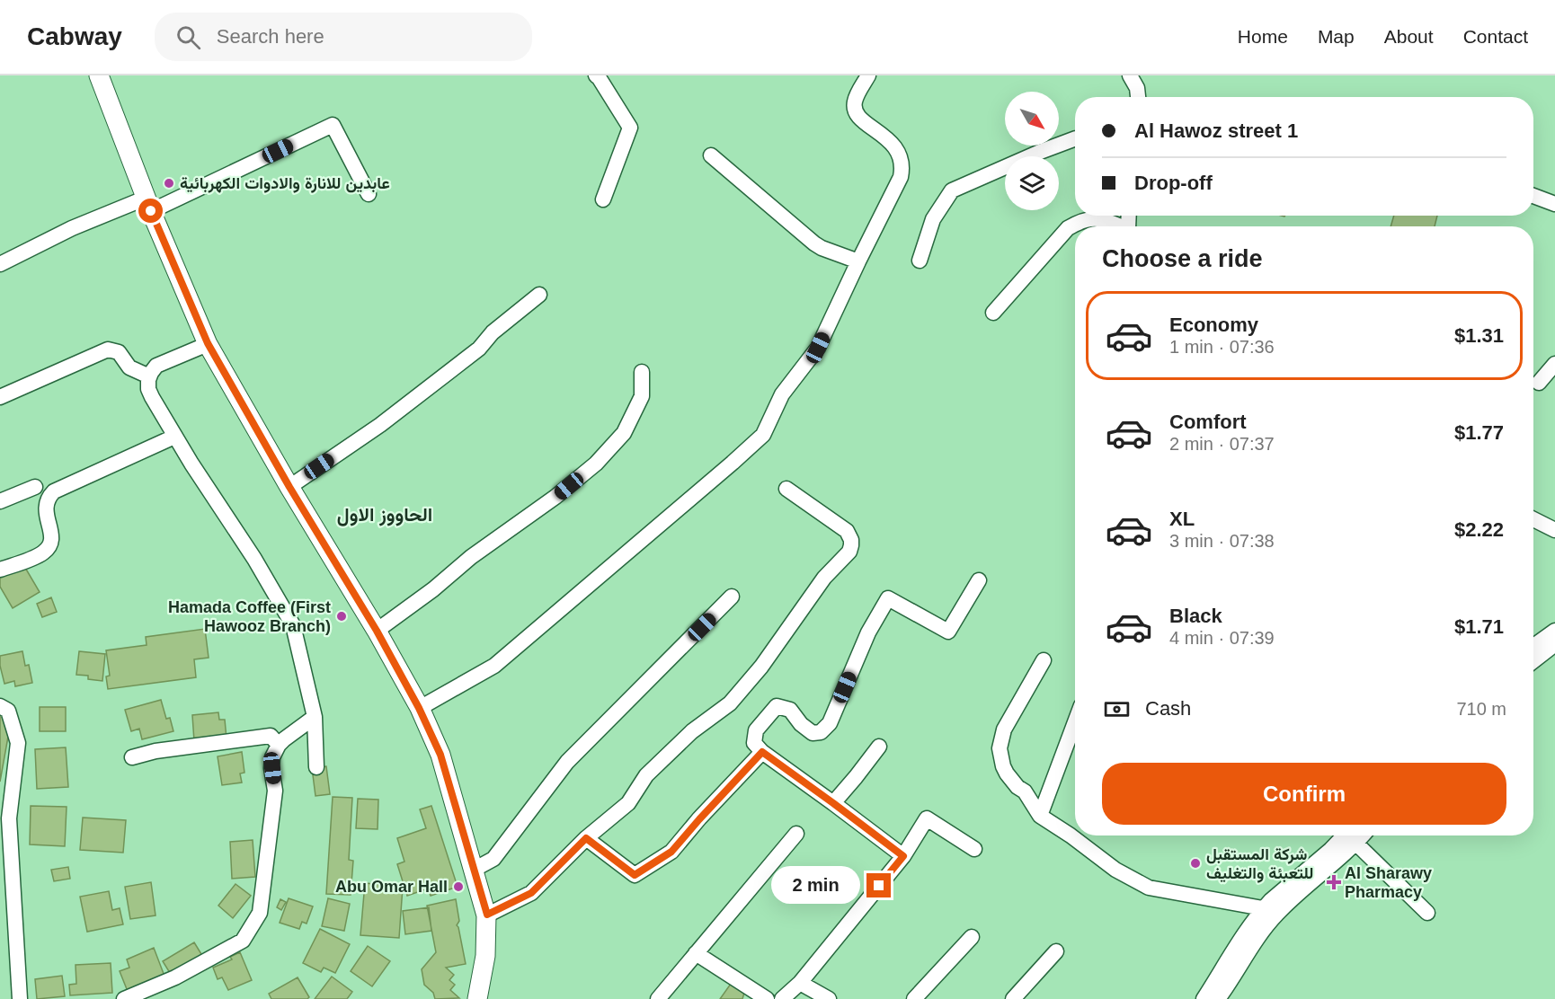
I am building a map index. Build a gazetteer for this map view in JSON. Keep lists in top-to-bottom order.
{
  "districts": ["الحاووز الاول"],
  "places": {
    "other": [
      "عابدين للانارة والادوات الكهربائية",
      "Hamada Coffee (First Hawooz Branch)",
      "شركة المستقبل للتعبئة والتغليف",
      "Abu Omar Hall"
    ],
    "health": ["Al Sharawy Pharmacy"]
  },
  "north": "bottom right",
  "page": {
    "header": "Cabway",
    "search": "Search here",
    "nav": [
      "Home",
      "Map",
      "About",
      "Contact"
    ],
    "banner": ["Al Hawoz street 1", "Drop-off"],
    "heading": "Choose a ride",
    "list": [
      {
        "name": "Economy",
        "note": "1 min · 07:36",
        "value": "$1.31"
      },
      {
        "name": "Comfort",
        "note": "2 min · 07:37",
        "value": "$1.77"
      },
      {
        "name": "XL",
        "note": "3 min · 07:38",
        "value": "$2.22"
      },
      {
        "name": "Black",
        "note": "4 min · 07:39",
        "value": "$1.71"
      }
    ],
    "pay": ["Cash", "710 m"],
    "buttons": "Confirm",
    "bubble": "2 min"
  }
}
